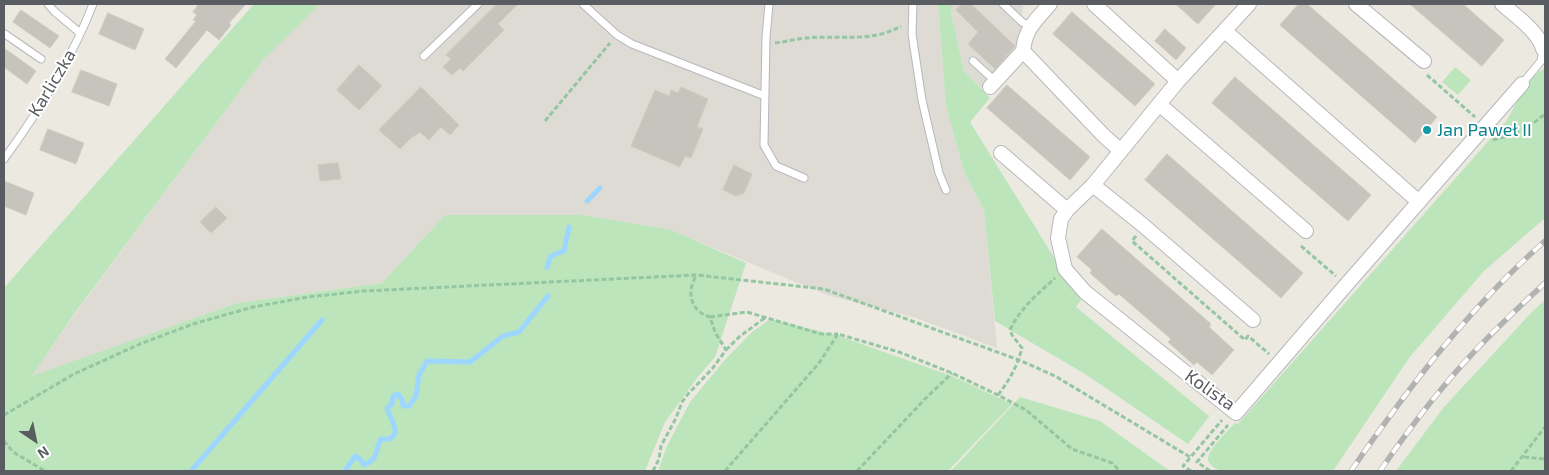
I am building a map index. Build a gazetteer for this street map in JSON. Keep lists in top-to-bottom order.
{
  "streets": {
    "street": ["Kolista"],
    "lane": ["Karliczka"]
  },
  "places": ["Jan Paweł II"],
  "north": "bottom right"
}
